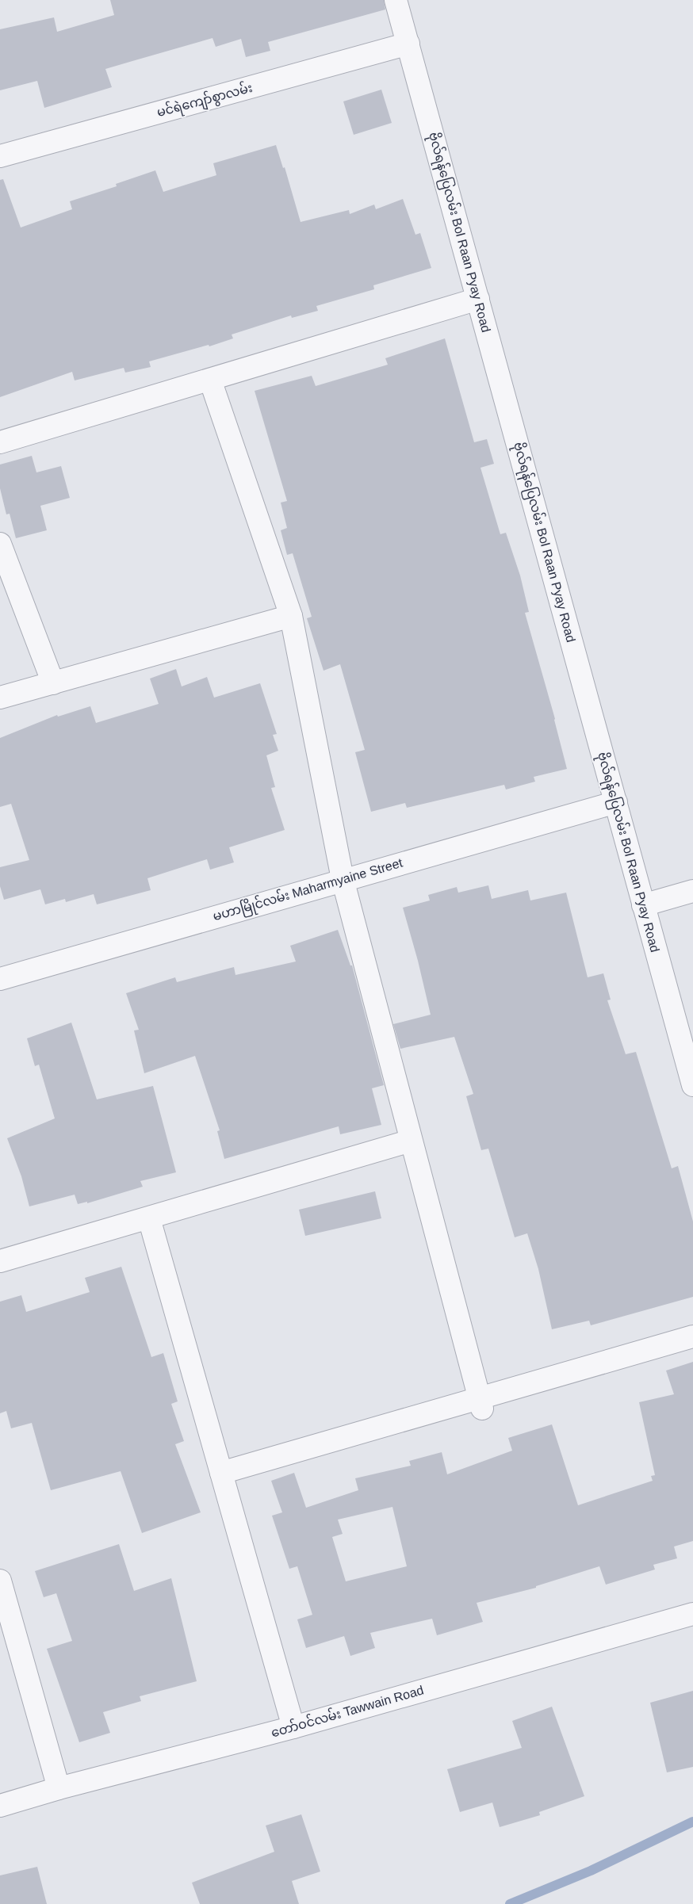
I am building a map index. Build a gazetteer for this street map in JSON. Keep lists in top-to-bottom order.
{
  "streets": {
    "street": [
      "မင်ရဲကျော်စွာလမ်း",
      "ဗိုလ်ရန်ပြေလမ်း Bol Raan Pyay Road",
      "မဟာမြိုင်လမ်း Maharmyaine Street",
      "တော်ဝင်လမ်း Tawwain Road"
    ]
  },
  "crossings": [
    ["မင်ရဲကျော်စွာလမ်း", "ဗိုလ်ရန်ပြေလမ်း Bol Raan Pyay Road"],
    ["ဗိုလ်ရန်ပြေလမ်း Bol Raan Pyay Road", "မဟာမြိုင်လမ်း Maharmyaine Street"]
  ]
}
